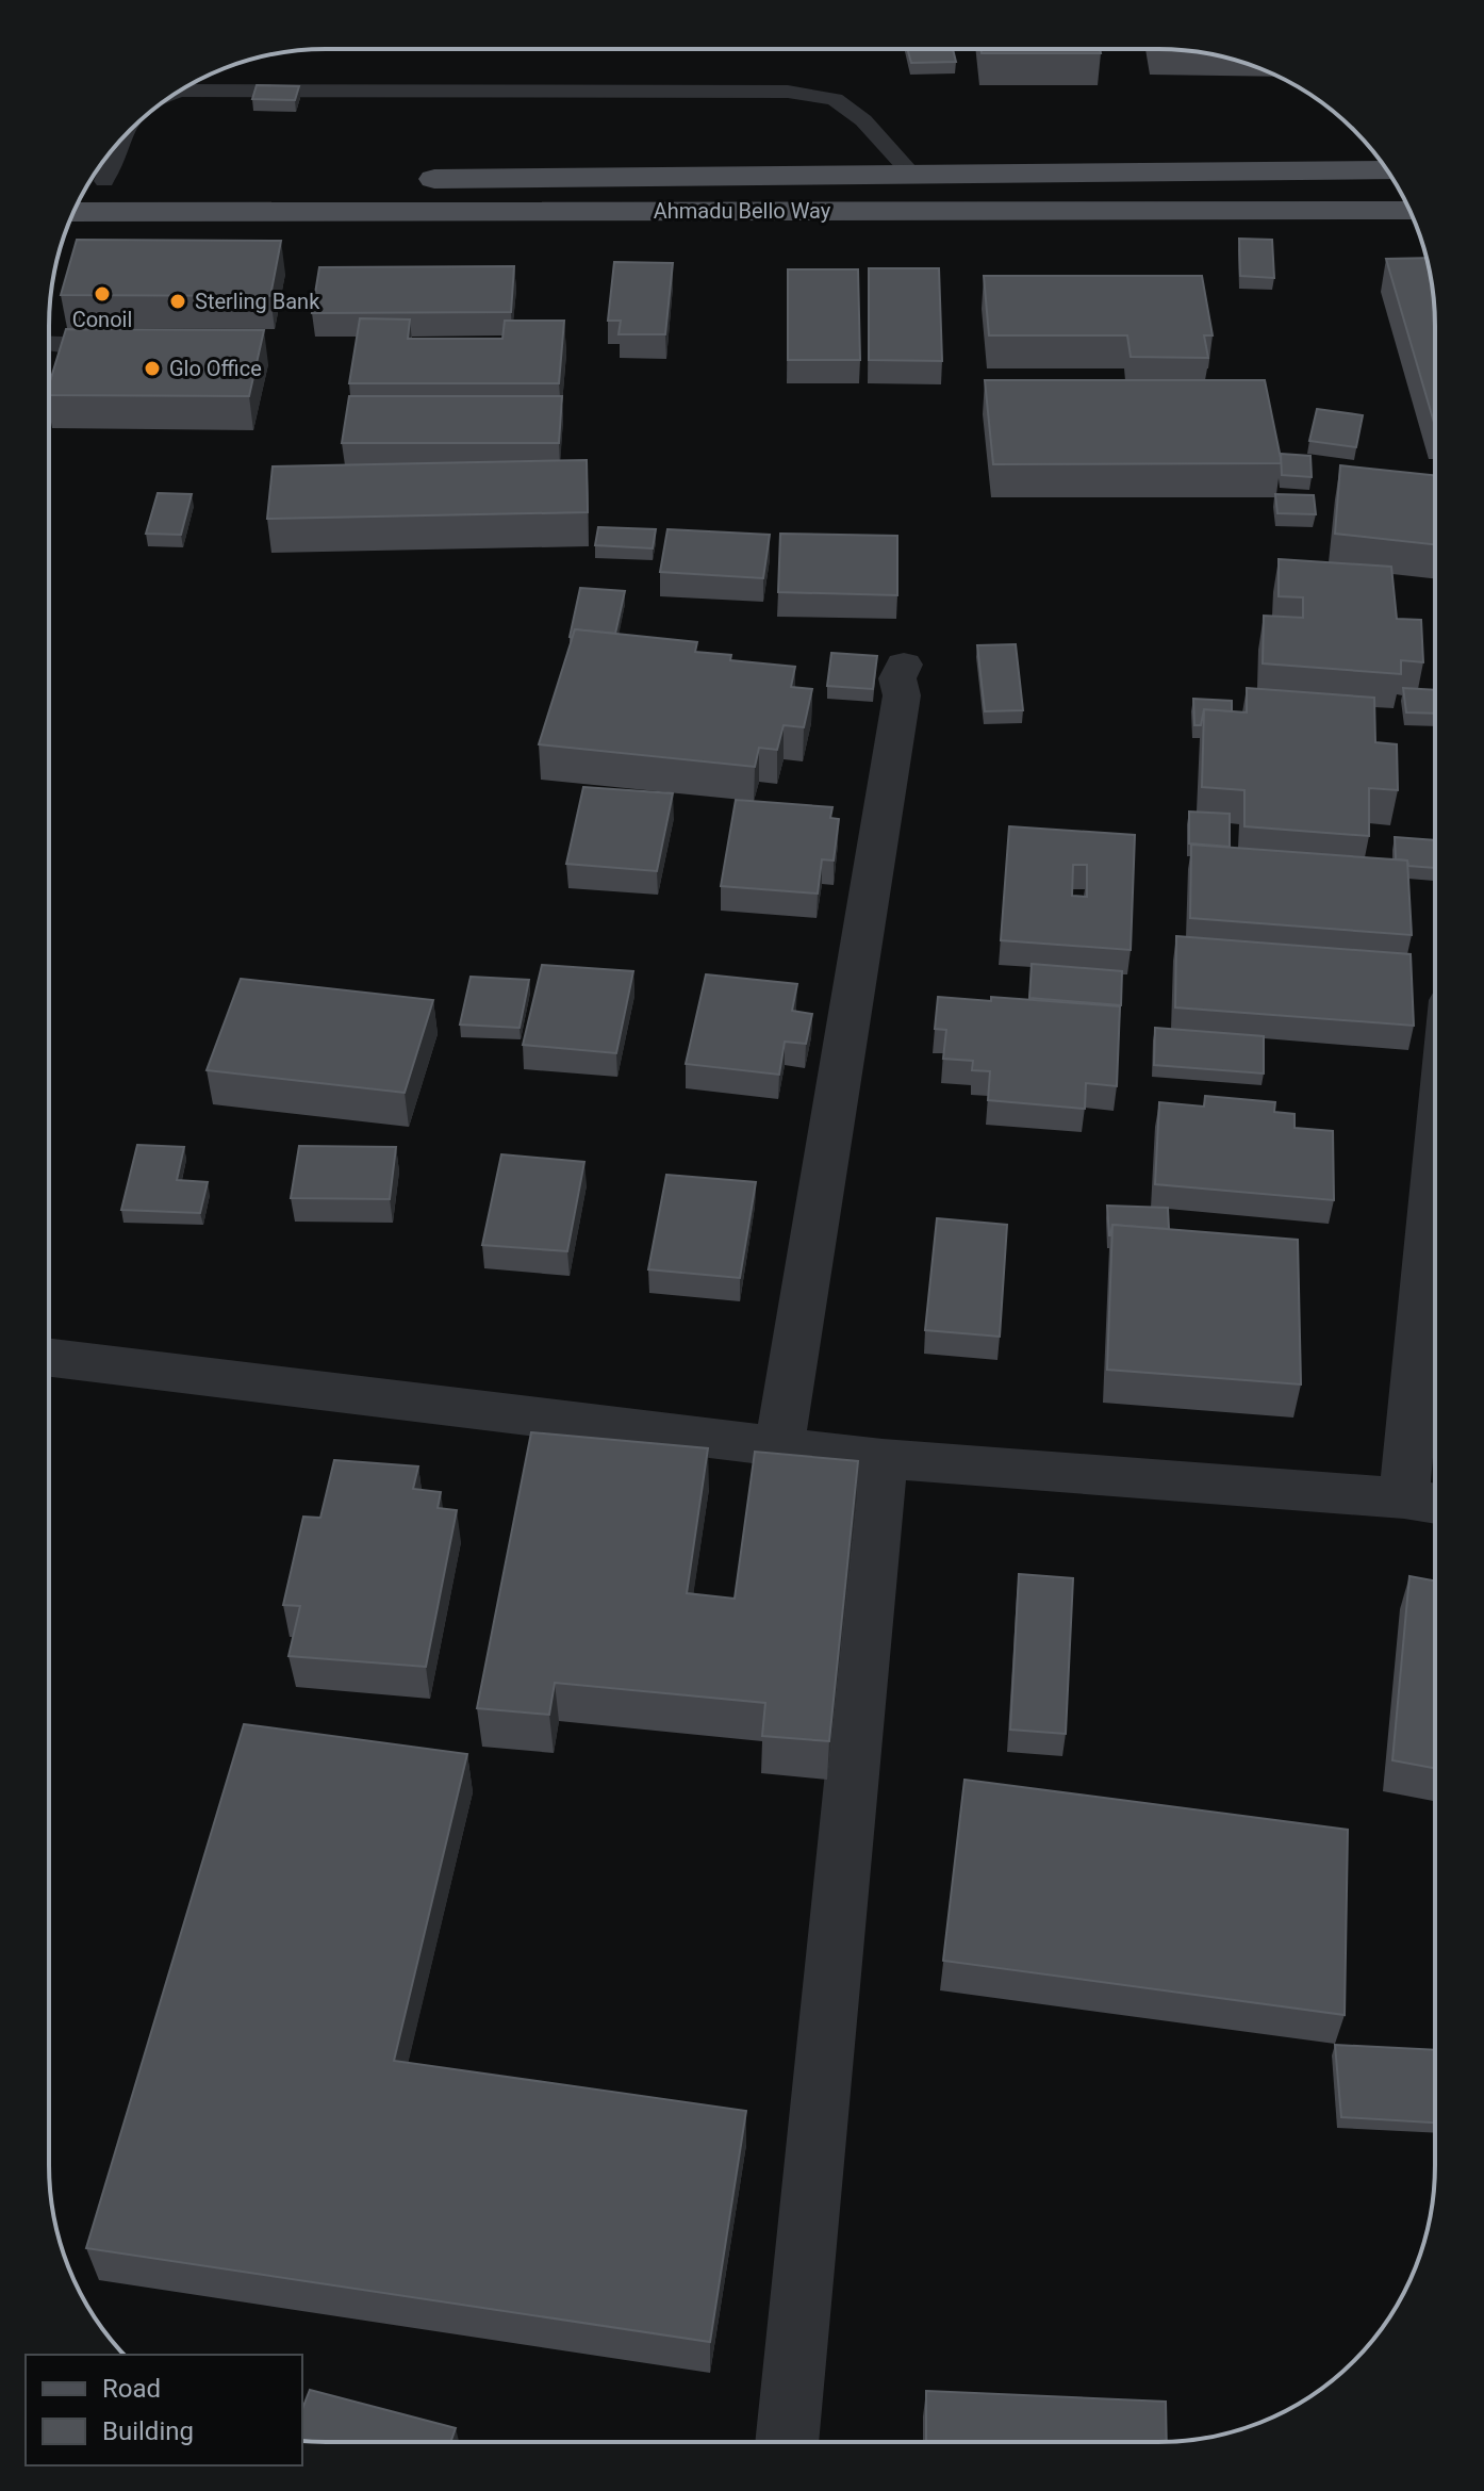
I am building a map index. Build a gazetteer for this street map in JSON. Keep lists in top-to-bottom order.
{
  "streets": {
    "main road": ["Ahmadu Bello Way"]
  },
  "places": ["Conoil", "Sterling Bank", "Glo Office"],
  "legend": ["Road", "Building"]
}
